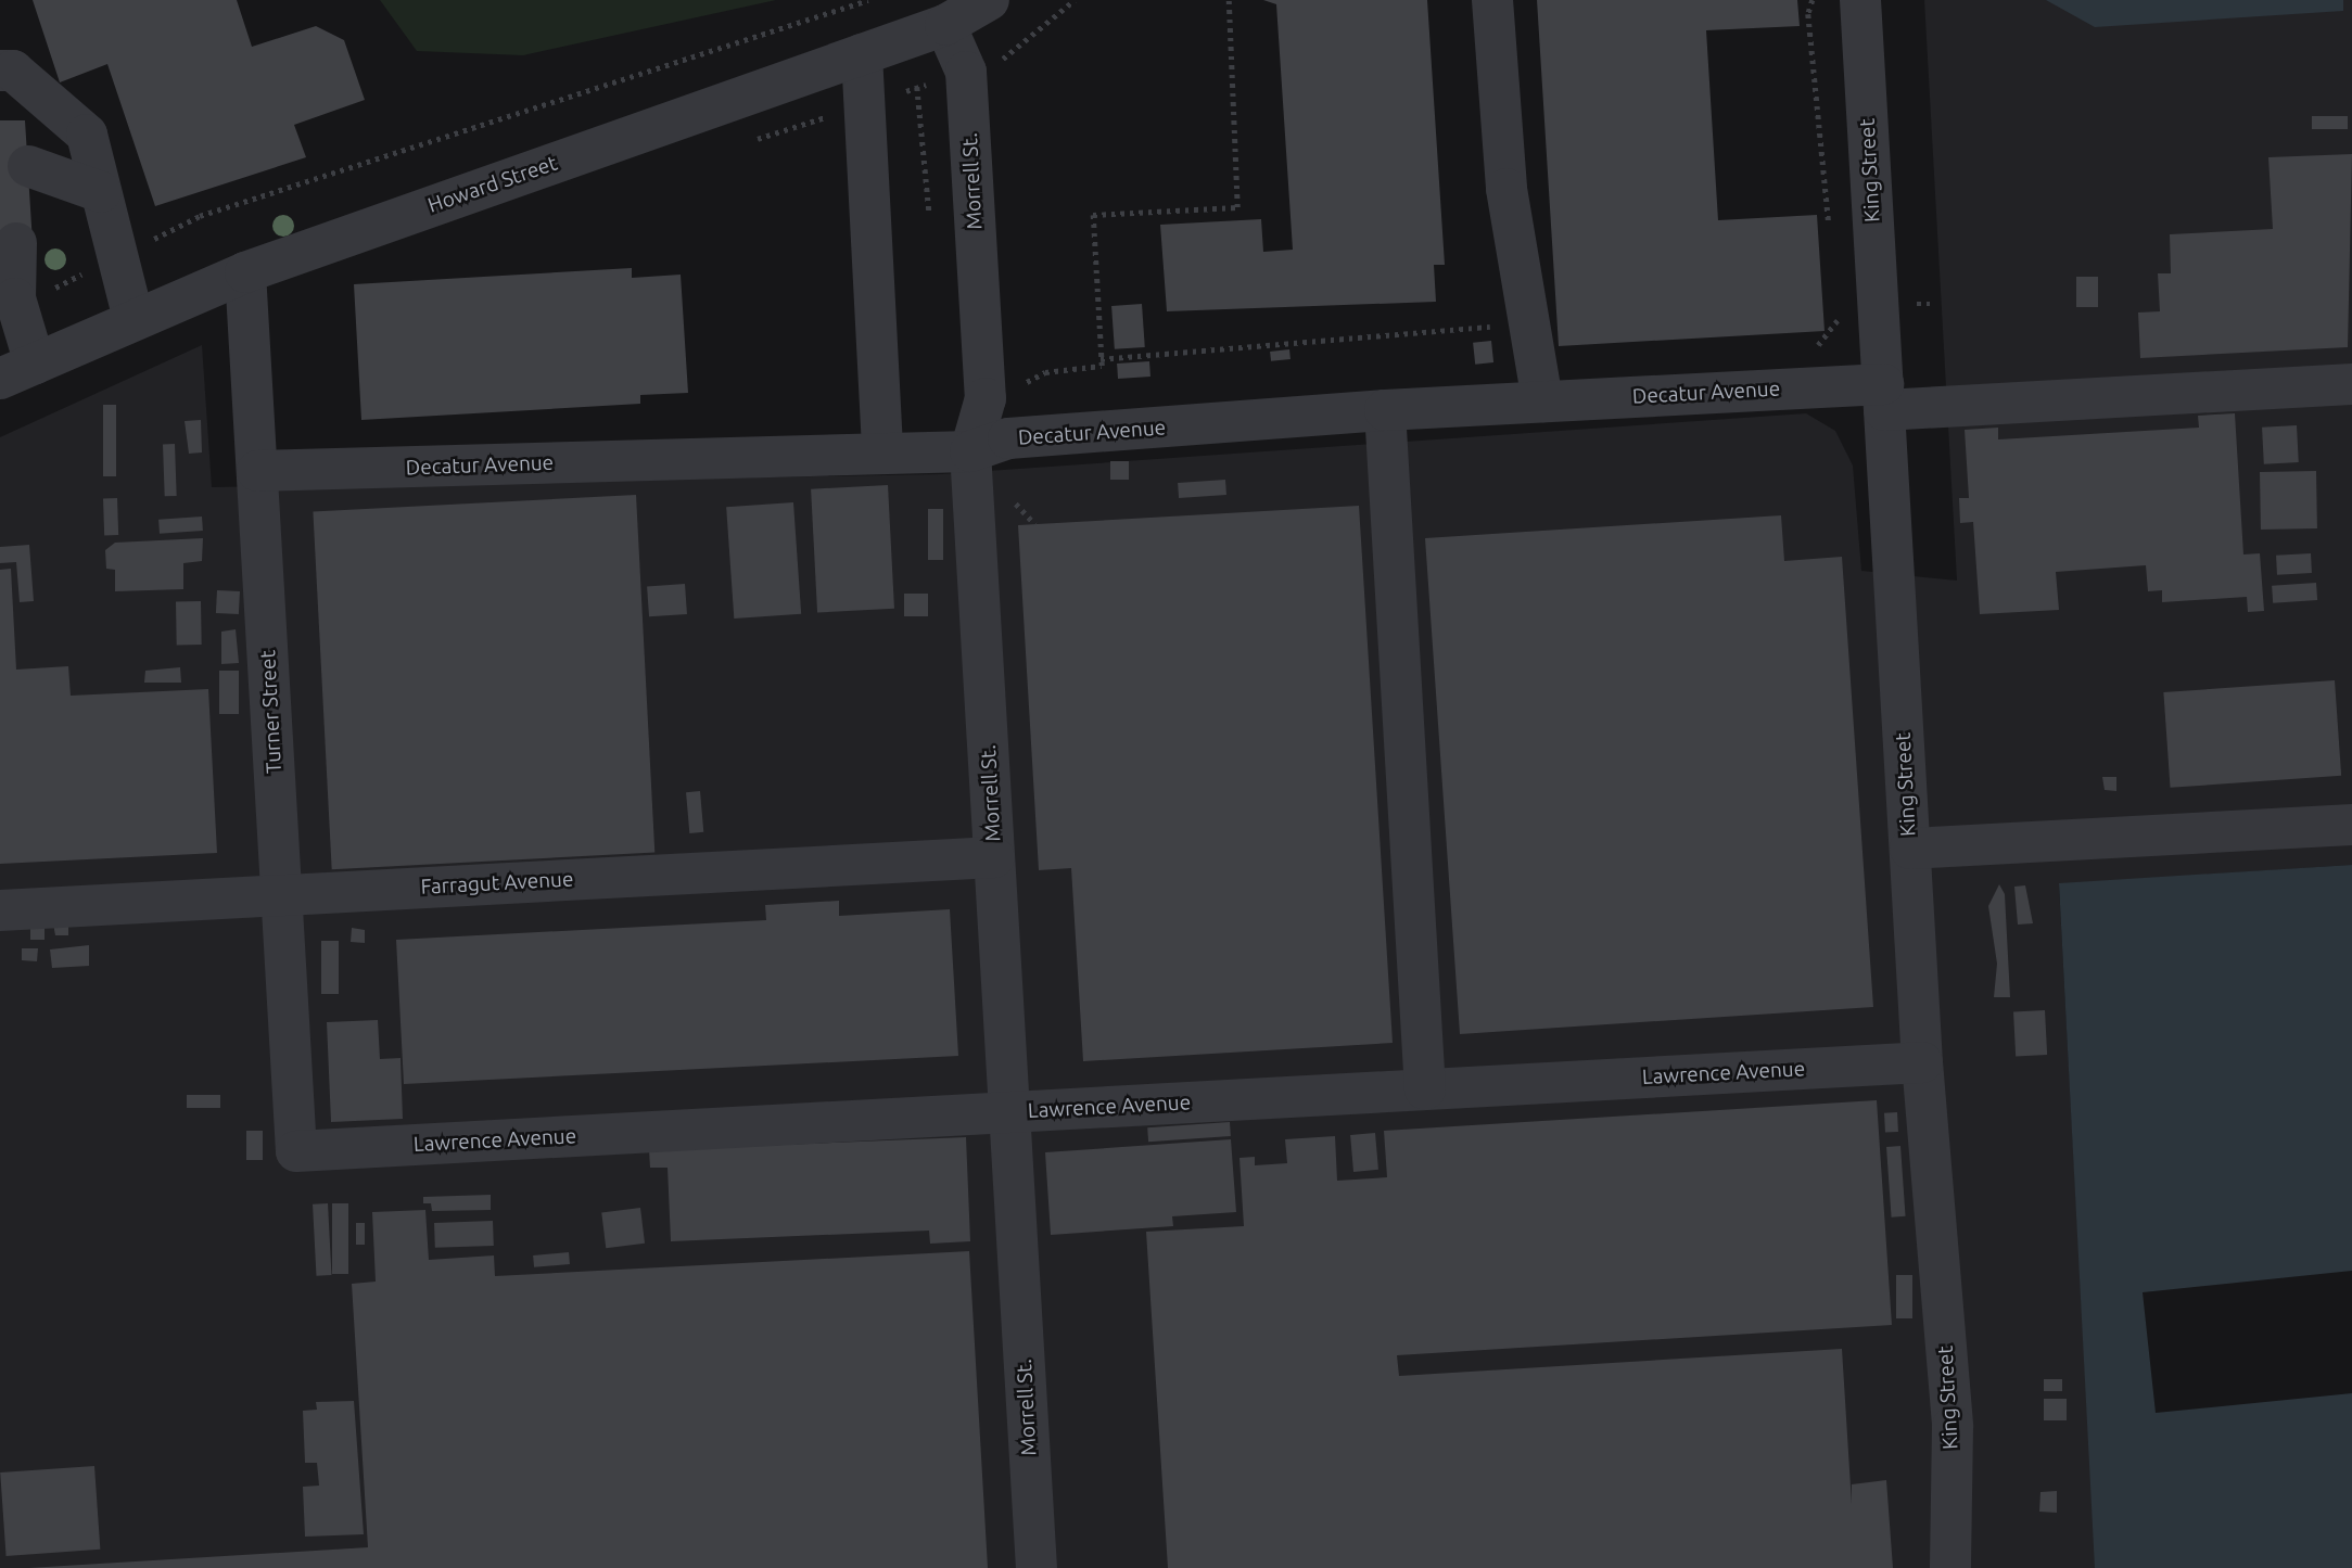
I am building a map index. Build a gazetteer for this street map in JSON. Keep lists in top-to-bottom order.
{
  "streets": {
    "street": [
      "King Street",
      "Morrell St.",
      "Howard Street",
      "Decatur Avenue",
      "Turner Street",
      "Farragut Avenue",
      "Lawrence Avenue"
    ]
  },
  "crossings": [
    ["King Street", "Decatur Avenue"],
    ["King Street", "Lawrence Avenue"],
    ["Morrell St.", "Howard Street"],
    ["Morrell St.", "Decatur Avenue"],
    ["Morrell St.", "Farragut Avenue"],
    ["Morrell St.", "Lawrence Avenue"],
    ["Howard Street", "Turner Street"],
    ["Decatur Avenue", "Turner Street"],
    ["Turner Street", "Farragut Avenue"],
    ["Turner Street", "Lawrence Avenue"]
  ]
}
